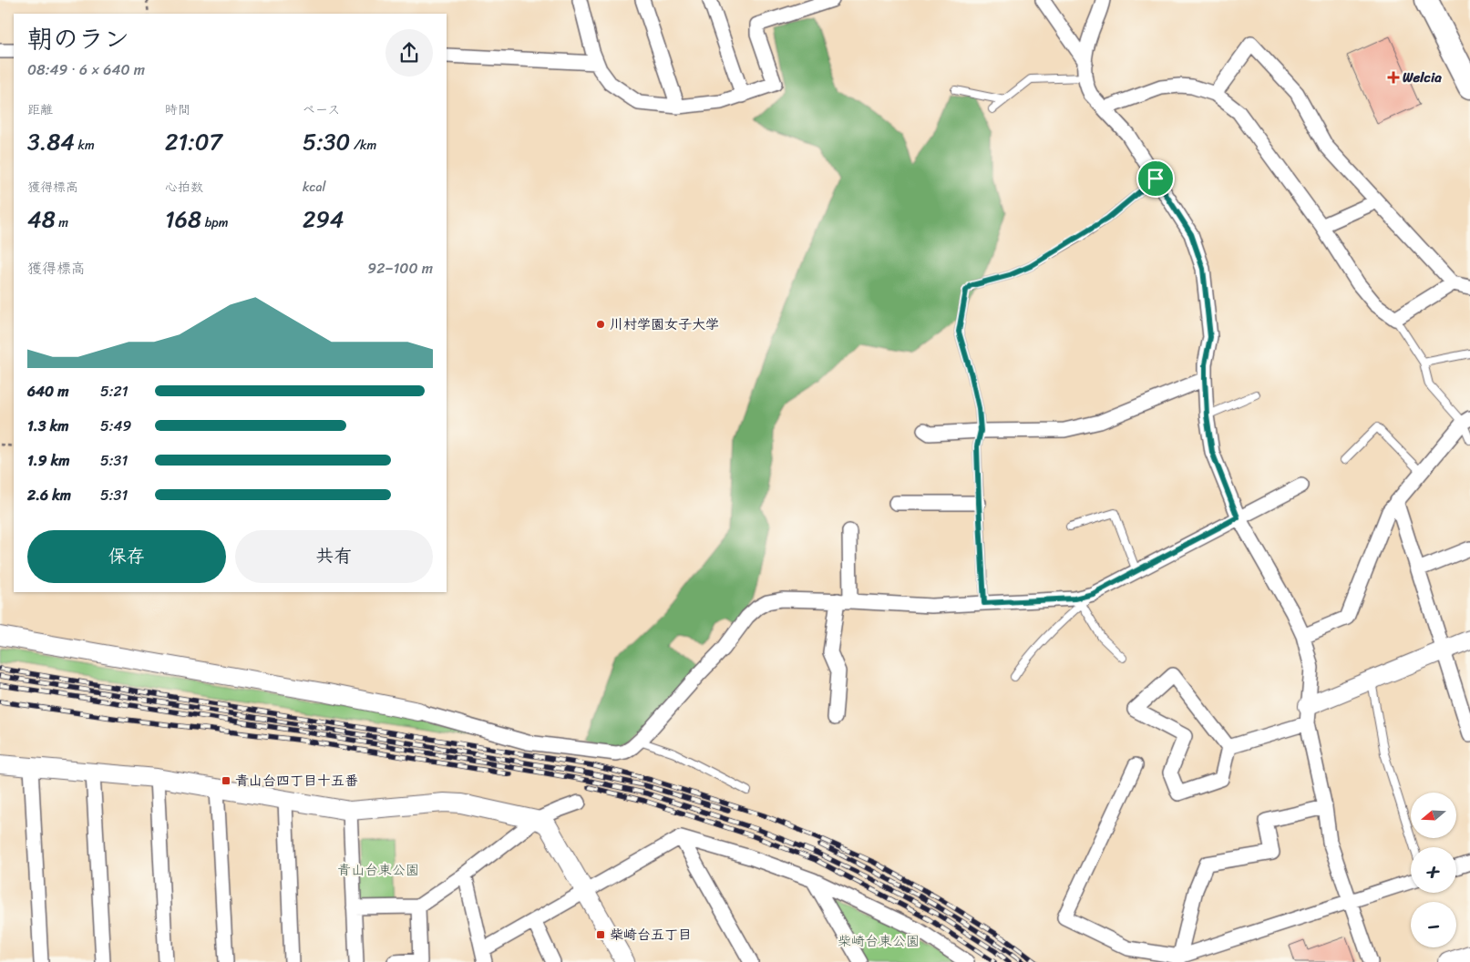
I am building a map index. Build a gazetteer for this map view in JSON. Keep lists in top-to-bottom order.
{
  "parks": ["青山台東公園", "柴崎台東公園"],
  "places": {
    "health": ["Welcia"],
    "other": ["川村学園女子大学"],
    "transit": ["青山台四丁目十五番", "柴崎台五丁目"]
  },
  "north": "left",
  "page": {
    "heading": ["朝のラン", "08:49 · 6 × 640 m"],
    "stats": [
      ["距離", "3.84 km"],
      ["時間", "21:07"],
      ["ペース", "5:30 /km"],
      ["獲得標高", "48 m"],
      ["心拍数", "168 bpm"],
      ["kcal", "294"]
    ],
    "chart": ["獲得標高", "92–100 m"],
    "list": [
      {
        "name": "640 m",
        "note": "5:21"
      },
      {
        "name": "1.3 km",
        "note": "5:49"
      },
      {
        "name": "1.9 km",
        "note": "5:31"
      },
      {
        "name": "2.6 km",
        "note": "5:31"
      }
    ],
    "buttons": ["保存", "共有"],
    "map_buttons": ["+", "−"]
  }
}
